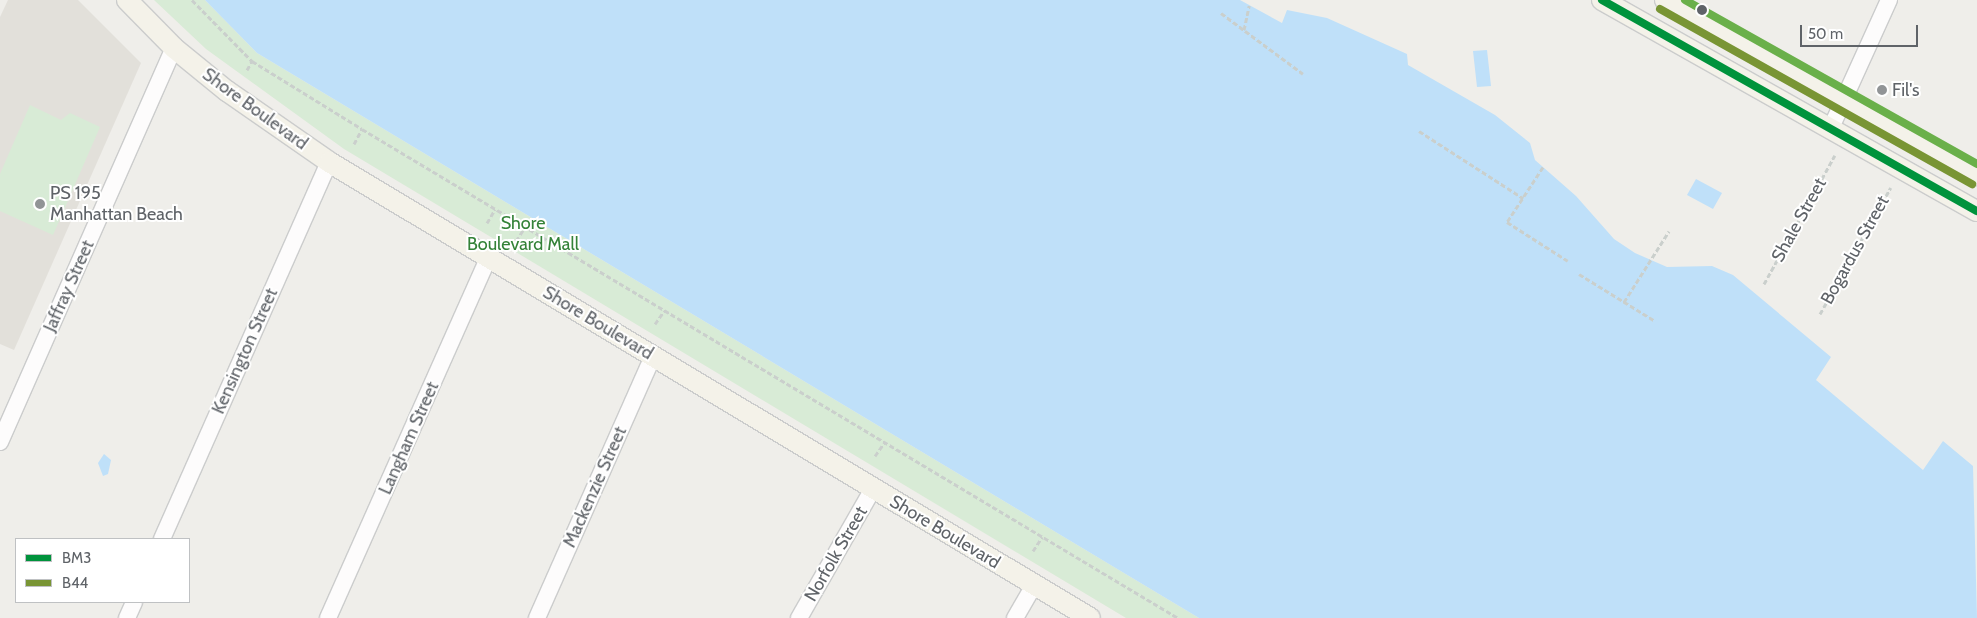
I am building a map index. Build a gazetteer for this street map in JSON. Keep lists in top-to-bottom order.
{
  "streets": {
    "main road": ["Shore Boulevard"],
    "street": [
      "Jaffray Street",
      "Kensington Street",
      "Langham Street",
      "Mackenzie Street",
      "Norfolk Street"
    ],
    "path": ["Shale Street", "Bogardus Street"]
  },
  "crossings": [
    ["Shore Boulevard", "Jaffray Street"],
    ["Shore Boulevard", "Kensington Street"],
    ["Shore Boulevard", "Langham Street"],
    ["Shore Boulevard", "Mackenzie Street"],
    ["Shore Boulevard", "Norfolk Street"]
  ],
  "parks": ["Shore Boulevard Mall"],
  "places": ["Fil's", "PS 195 Manhattan Beach"],
  "lines": ["transit line BM3", "transit line B44"],
  "legend": ["BM3", "B44"],
  "scale_bar": "50 m"
}
